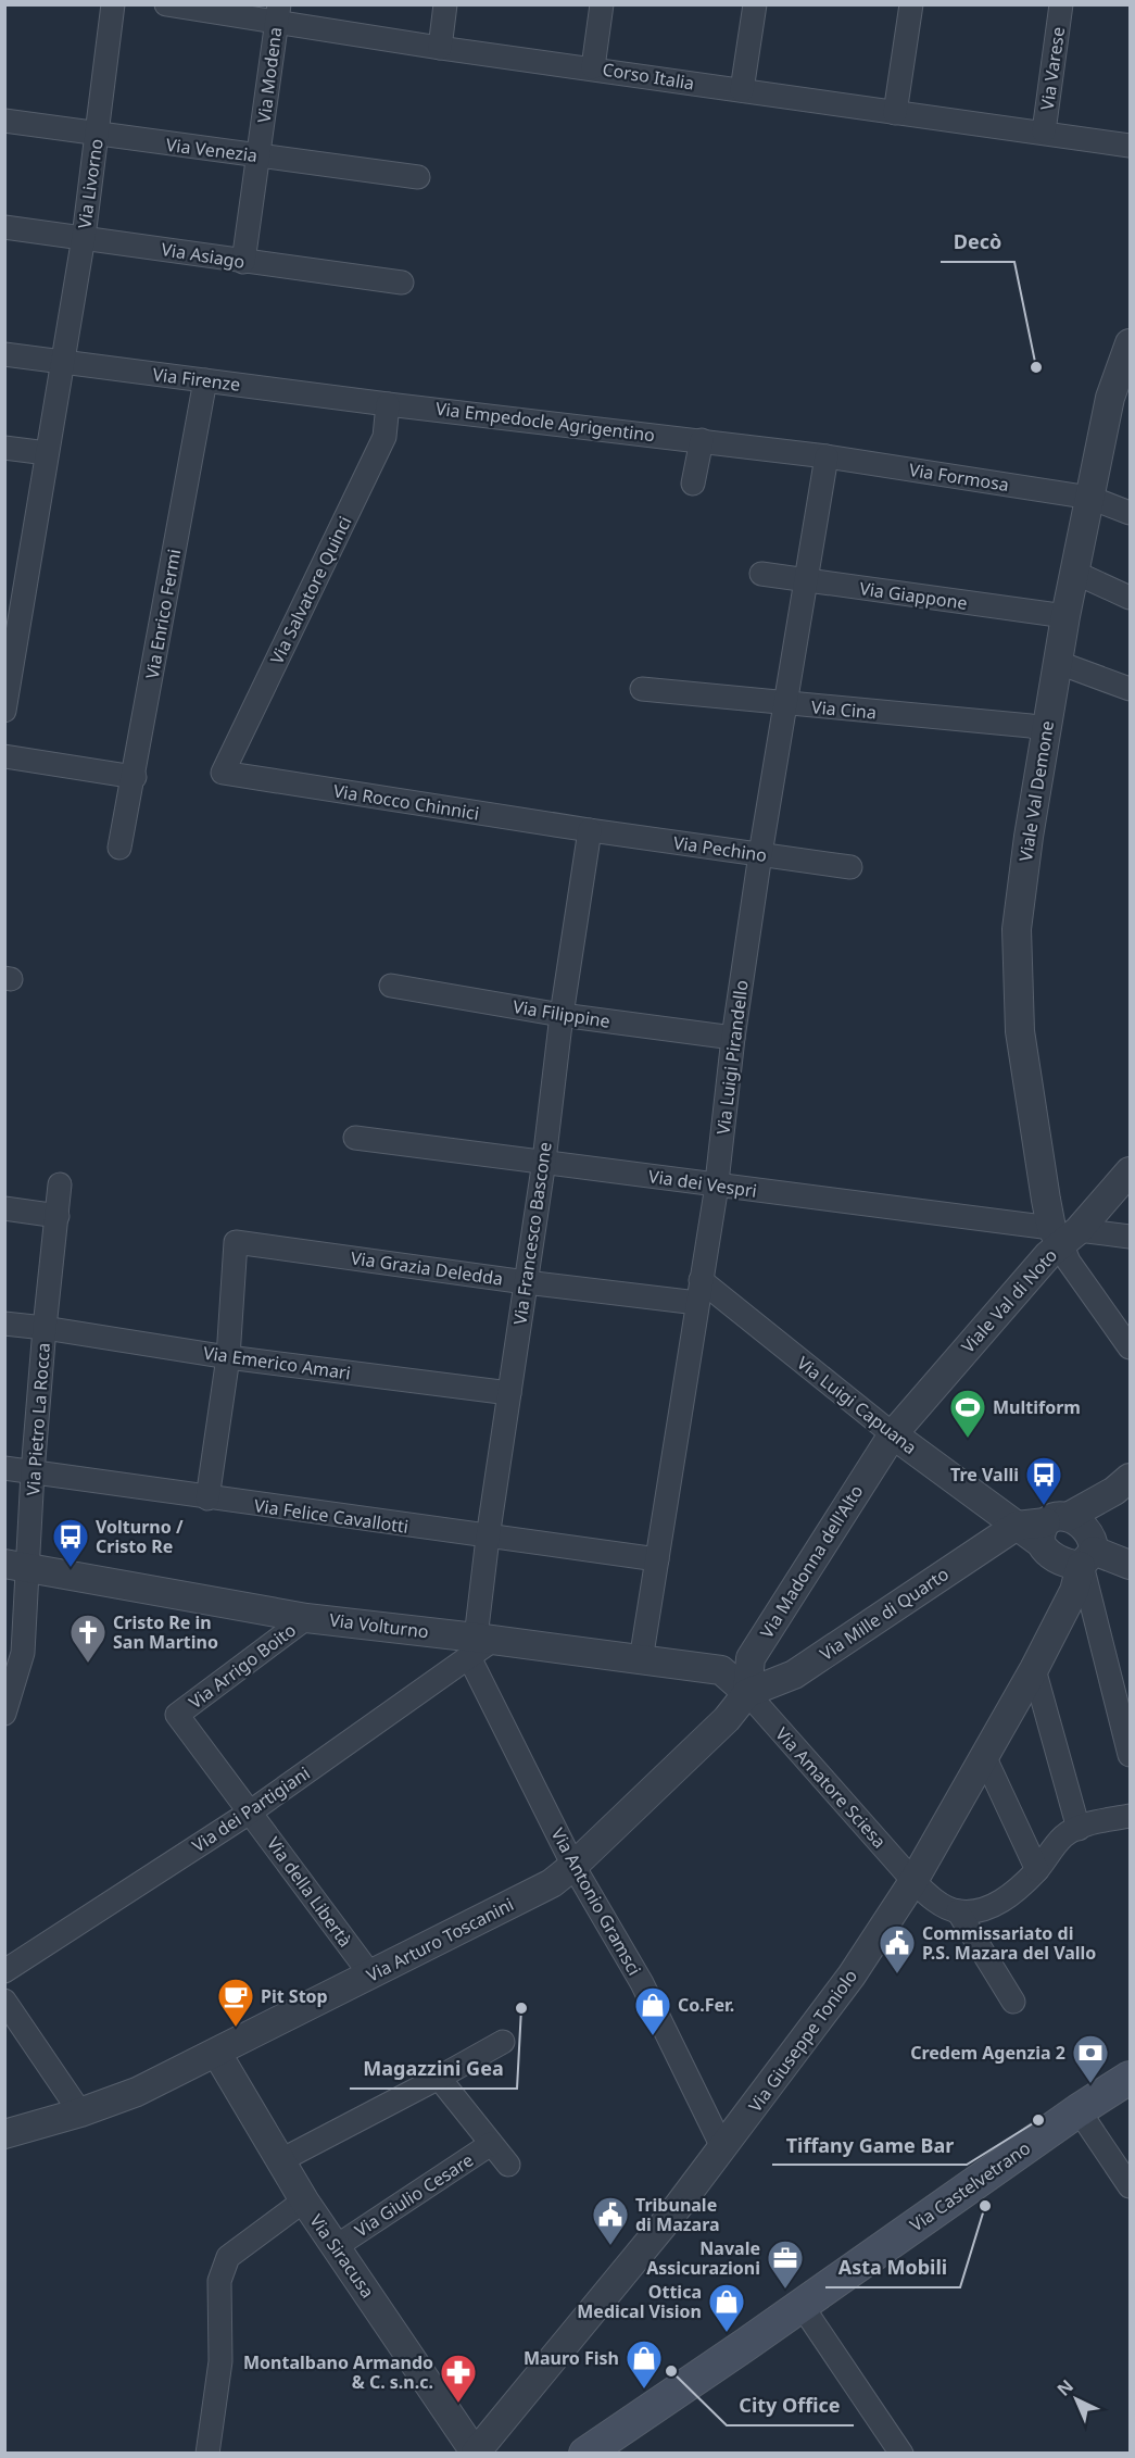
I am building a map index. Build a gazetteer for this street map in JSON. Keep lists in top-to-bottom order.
{
  "streets": {
    "main road": ["Via Castelvetrano"],
    "street": [
      "Via Varese",
      "Via Modena",
      "Corso Italia",
      "Via Venezia",
      "Via Livorno",
      "Via Asiago",
      "Via Firenze",
      "Via Empedocle Agrigentino",
      "Via Formosa",
      "Via Salvatore Quinci",
      "Via Giappone",
      "Via Enrico Fermi",
      "Via Cina",
      "Viale Val Demone",
      "Via Rocco Chinnici",
      "Via Pechino",
      "Via Filippine",
      "Via Luigi Pirandello",
      "Via dei Vespri",
      "Via Francesco Bascone",
      "Via Grazia Deledda",
      "Viale Val di Noto",
      "Via Emerico Amari",
      "Via Luigi Capuana",
      "Via Pietro La Rocca",
      "Via Felice Cavallotti",
      "Via Madonna dell'Alto",
      "Via Mille di Quarto",
      "Via Volturno",
      "Via Arrigo Boito",
      "Via Amatore Sciesa",
      "Via dei Partigiani",
      "Via della Libertà",
      "Via Antonio Gramsci",
      "Via Arturo Toscanini",
      "Via Giuseppe Toniolo",
      "Via Giulio Cesare",
      "Via Siracusa"
    ]
  },
  "crossings": [
    ["Via Varese", "Corso Italia"],
    ["Via Modena", "Corso Italia"],
    ["Via Modena", "Via Venezia"],
    ["Via Modena", "Via Asiago"],
    ["Via Venezia", "Via Livorno"],
    ["Via Livorno", "Via Asiago"],
    ["Via Livorno", "Via Firenze"],
    ["Via Firenze", "Via Empedocle Agrigentino"],
    ["Via Firenze", "Via Salvatore Quinci"],
    ["Via Firenze", "Via Enrico Fermi"],
    ["Via Empedocle Agrigentino", "Via Formosa"],
    ["Via Empedocle Agrigentino", "Via Salvatore Quinci"],
    ["Via Empedocle Agrigentino", "Via Luigi Pirandello"],
    ["Via Formosa", "Viale Val Demone"],
    ["Via Formosa", "Via Luigi Pirandello"],
    ["Via Salvatore Quinci", "Via Rocco Chinnici"],
    ["Via Giappone", "Viale Val Demone"],
    ["Via Giappone", "Via Luigi Pirandello"],
    ["Via Cina", "Viale Val Demone"],
    ["Via Cina", "Via Luigi Pirandello"],
    ["Viale Val Demone", "Via dei Vespri"],
    ["Viale Val Demone", "Viale Val di Noto"],
    ["Via Rocco Chinnici", "Via Pechino"],
    ["Via Rocco Chinnici", "Via Francesco Bascone"],
    ["Via Pechino", "Via Luigi Pirandello"],
    ["Via Pechino", "Via Francesco Bascone"],
    ["Via Filippine", "Via Luigi Pirandello"],
    ["Via Filippine", "Via Francesco Bascone"],
    ["Via Luigi Pirandello", "Via dei Vespri"],
    ["Via Luigi Pirandello", "Via Grazia Deledda"],
    ["Via Luigi Pirandello", "Via Luigi Capuana"],
    ["Via Luigi Pirandello", "Via Felice Cavallotti"],
    ["Via Luigi Pirandello", "Via Volturno"],
    ["Via dei Vespri", "Via Francesco Bascone"],
    ["Via dei Vespri", "Viale Val di Noto"],
    ["Via Francesco Bascone", "Via Grazia Deledda"],
    ["Via Francesco Bascone", "Via Emerico Amari"],
    ["Via Francesco Bascone", "Via Felice Cavallotti"],
    ["Via Francesco Bascone", "Via Volturno"],
    ["Via Francesco Bascone", "Via dei Partigiani"],
    ["Via Francesco Bascone", "Via Antonio Gramsci"],
    ["Via Grazia Deledda", "Via Emerico Amari"],
    ["Via Grazia Deledda", "Via Luigi Capuana"],
    ["Viale Val di Noto", "Via Luigi Capuana"],
    ["Viale Val di Noto", "Via Madonna dell'Alto"],
    ["Via Emerico Amari", "Via Pietro La Rocca"],
    ["Via Luigi Capuana", "Via Madonna dell'Alto"],
    ["Via Luigi Capuana", "Via Mille di Quarto"],
    ["Via Pietro La Rocca", "Via Felice Cavallotti"],
    ["Via Pietro La Rocca", "Via Volturno"],
    ["Via Madonna dell'Alto", "Via Mille di Quarto"],
    ["Via Madonna dell'Alto", "Via Volturno"],
    ["Via Madonna dell'Alto", "Via Amatore Sciesa"],
    ["Via Madonna dell'Alto", "Via Arturo Toscanini"],
    ["Via Mille di Quarto", "Via Volturno"],
    ["Via Mille di Quarto", "Via Amatore Sciesa"],
    ["Via Mille di Quarto", "Via Arturo Toscanini"],
    ["Via Volturno", "Via Arrigo Boito"],
    ["Via Volturno", "Via Amatore Sciesa"],
    ["Via Volturno", "Via dei Partigiani"],
    ["Via Volturno", "Via Antonio Gramsci"],
    ["Via Volturno", "Via Arturo Toscanini"],
    ["Via Arrigo Boito", "Via della Libertà"],
    ["Via Amatore Sciesa", "Via Arturo Toscanini"],
    ["Via Amatore Sciesa", "Via Giuseppe Toniolo"],
    ["Via dei Partigiani", "Via della Libertà"],
    ["Via dei Partigiani", "Via Antonio Gramsci"],
    ["Via della Libertà", "Via Arturo Toscanini"],
    ["Via Antonio Gramsci", "Via Arturo Toscanini"],
    ["Via Antonio Gramsci", "Via Giuseppe Toniolo"],
    ["Via Arturo Toscanini", "Via Siracusa"],
    ["Via Giuseppe Toniolo", "Via Siracusa"],
    ["Via Giulio Cesare", "Via Siracusa"]
  ],
  "places": {
    "other": [
      "Decò",
      "Magazzini Gea",
      "Tiffany Game Bar",
      "Asta Mobili",
      "City Office"
    ],
    "sports": ["Multiform"],
    "bus stop": ["Tre Valli", "Volturno / Cristo Re"],
    "church": ["Cristo Re in San Martino"],
    "public building": ["Commissariato di P.S. Mazara del Vallo", "Tribunale di Mazara"],
    "cafe": ["Pit Stop"],
    "shop": ["Co.Fer.", "Ottica Medical Vision", "Mauro Fish"],
    "bank": ["Credem Agenzia 2"],
    "office": ["Navale Assicurazioni"],
    "pharmacy": ["Montalbano Armando & C. s.n.c."]
  },
  "north": "top left"
}
